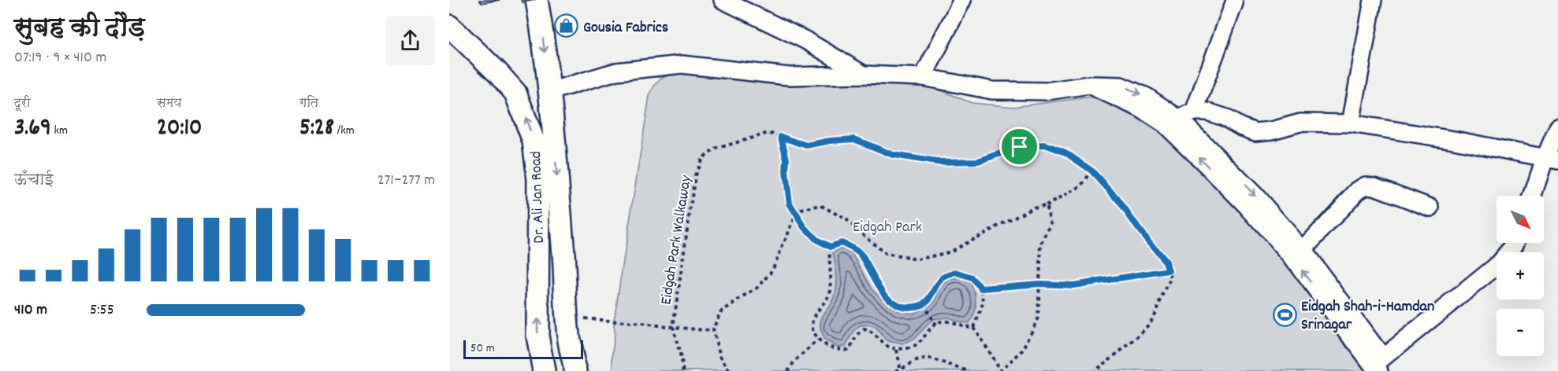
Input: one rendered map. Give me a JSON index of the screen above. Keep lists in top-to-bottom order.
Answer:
{
  "streets": {
    "main road": ["Dr. Ali Jan Road"],
    "path": ["Eidgah Park Walkaway"]
  },
  "parks": ["Eidgah Park"],
  "places": {
    "shop": ["Gousia Fabrics"],
    "sports": ["Eidgah Shah-i-Hamdan Srinagar"]
  },
  "scale_bar": "50 m",
  "north": "bottom right",
  "page": {
    "heading": ["सुबह की दौड़", "07:19 · 9 × 410 m"],
    "stats": [
      ["दूरी", "3.69 km"],
      ["समय", "20:10"],
      ["गति", "5:28 /km"]
    ],
    "chart": ["ऊँचाई", "271–277 m"],
    "map_buttons": ["+", "−"],
    "list": [
      {
        "name": "410 m",
        "note": "5:55"
      }
    ],
    "scale": "50 m"
  }
}
